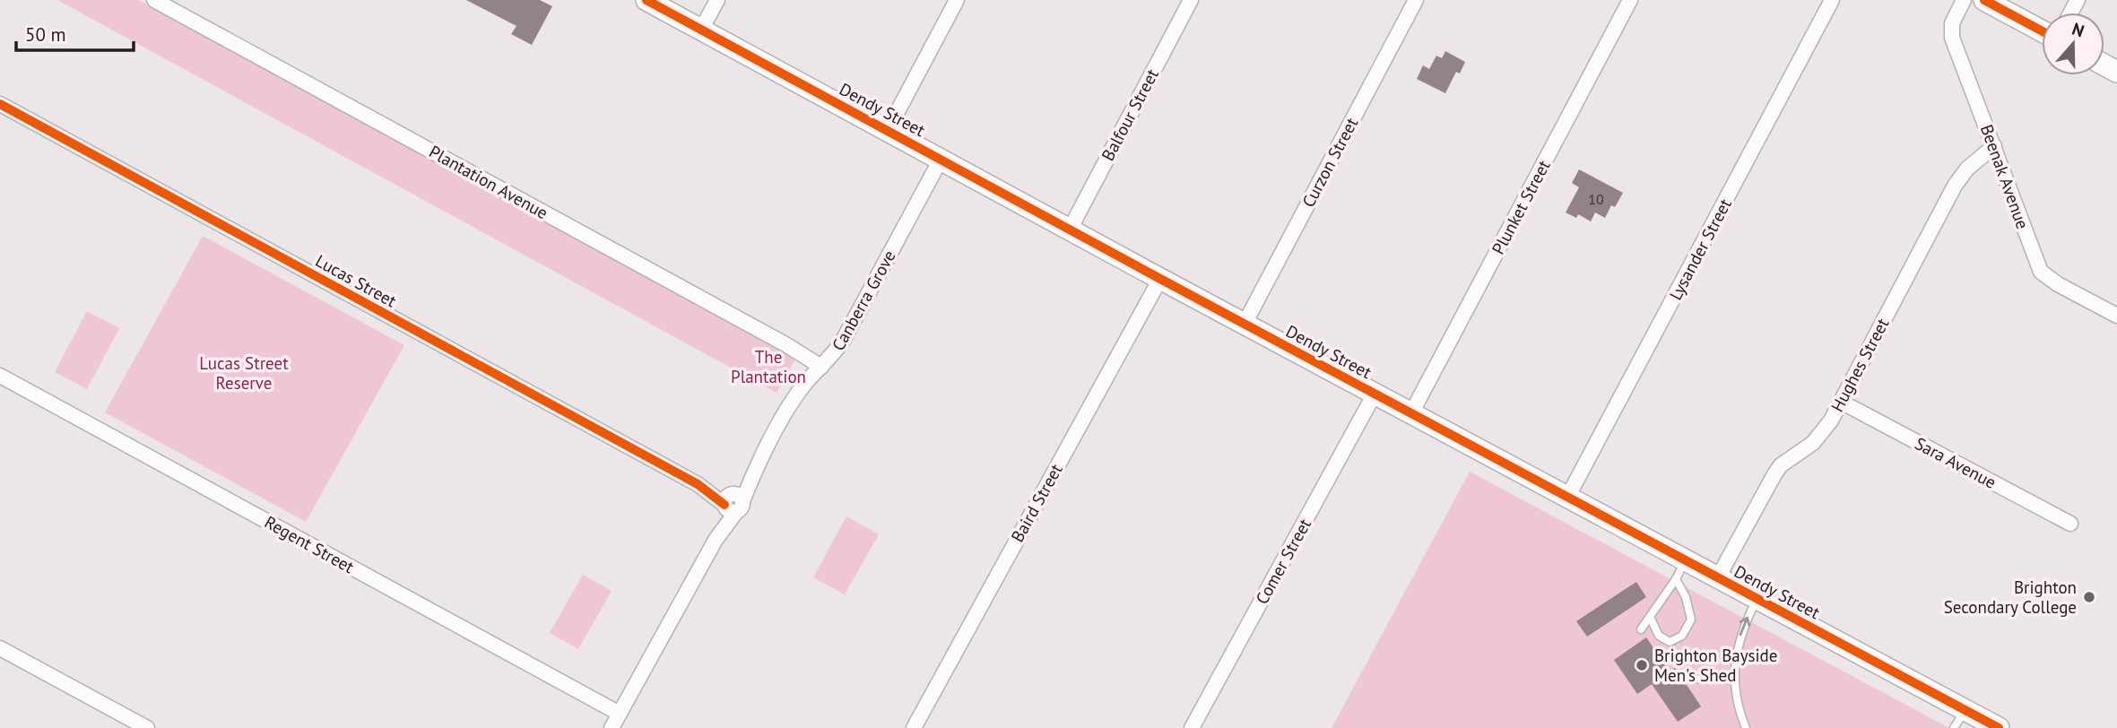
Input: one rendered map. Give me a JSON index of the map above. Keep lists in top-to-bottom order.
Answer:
{
  "streets": {
    "street": [
      "Dendy Street",
      "Balfour Street",
      "Curzon Street",
      "Beenak Avenue",
      "Plantation Avenue",
      "Plunket Street",
      "Lysander Street",
      "Lucas Street",
      "Canberra Grove",
      "Hughes Street",
      "Sara Avenue",
      "Baird Street",
      "Regent Street",
      "Comer Street"
    ]
  },
  "crossings": [
    ["Dendy Street", "Balfour Street"],
    ["Dendy Street", "Curzon Street"],
    ["Dendy Street", "Plunket Street"],
    ["Dendy Street", "Lysander Street"],
    ["Dendy Street", "Canberra Grove"],
    ["Dendy Street", "Hughes Street"],
    ["Dendy Street", "Baird Street"],
    ["Dendy Street", "Comer Street"],
    ["Beenak Avenue", "Hughes Street"],
    ["Plantation Avenue", "Canberra Grove"],
    ["Lucas Street", "Canberra Grove"],
    ["Canberra Grove", "Regent Street"],
    ["Hughes Street", "Sara Avenue"]
  ],
  "parks": ["The Plantation", "Lucas Street Reserve"],
  "places": ["Brighton Secondary College", "Brighton Bayside Men's Shed"],
  "house_numbers": ["10"],
  "scale_bar": "50 m",
  "north": "top"
}
